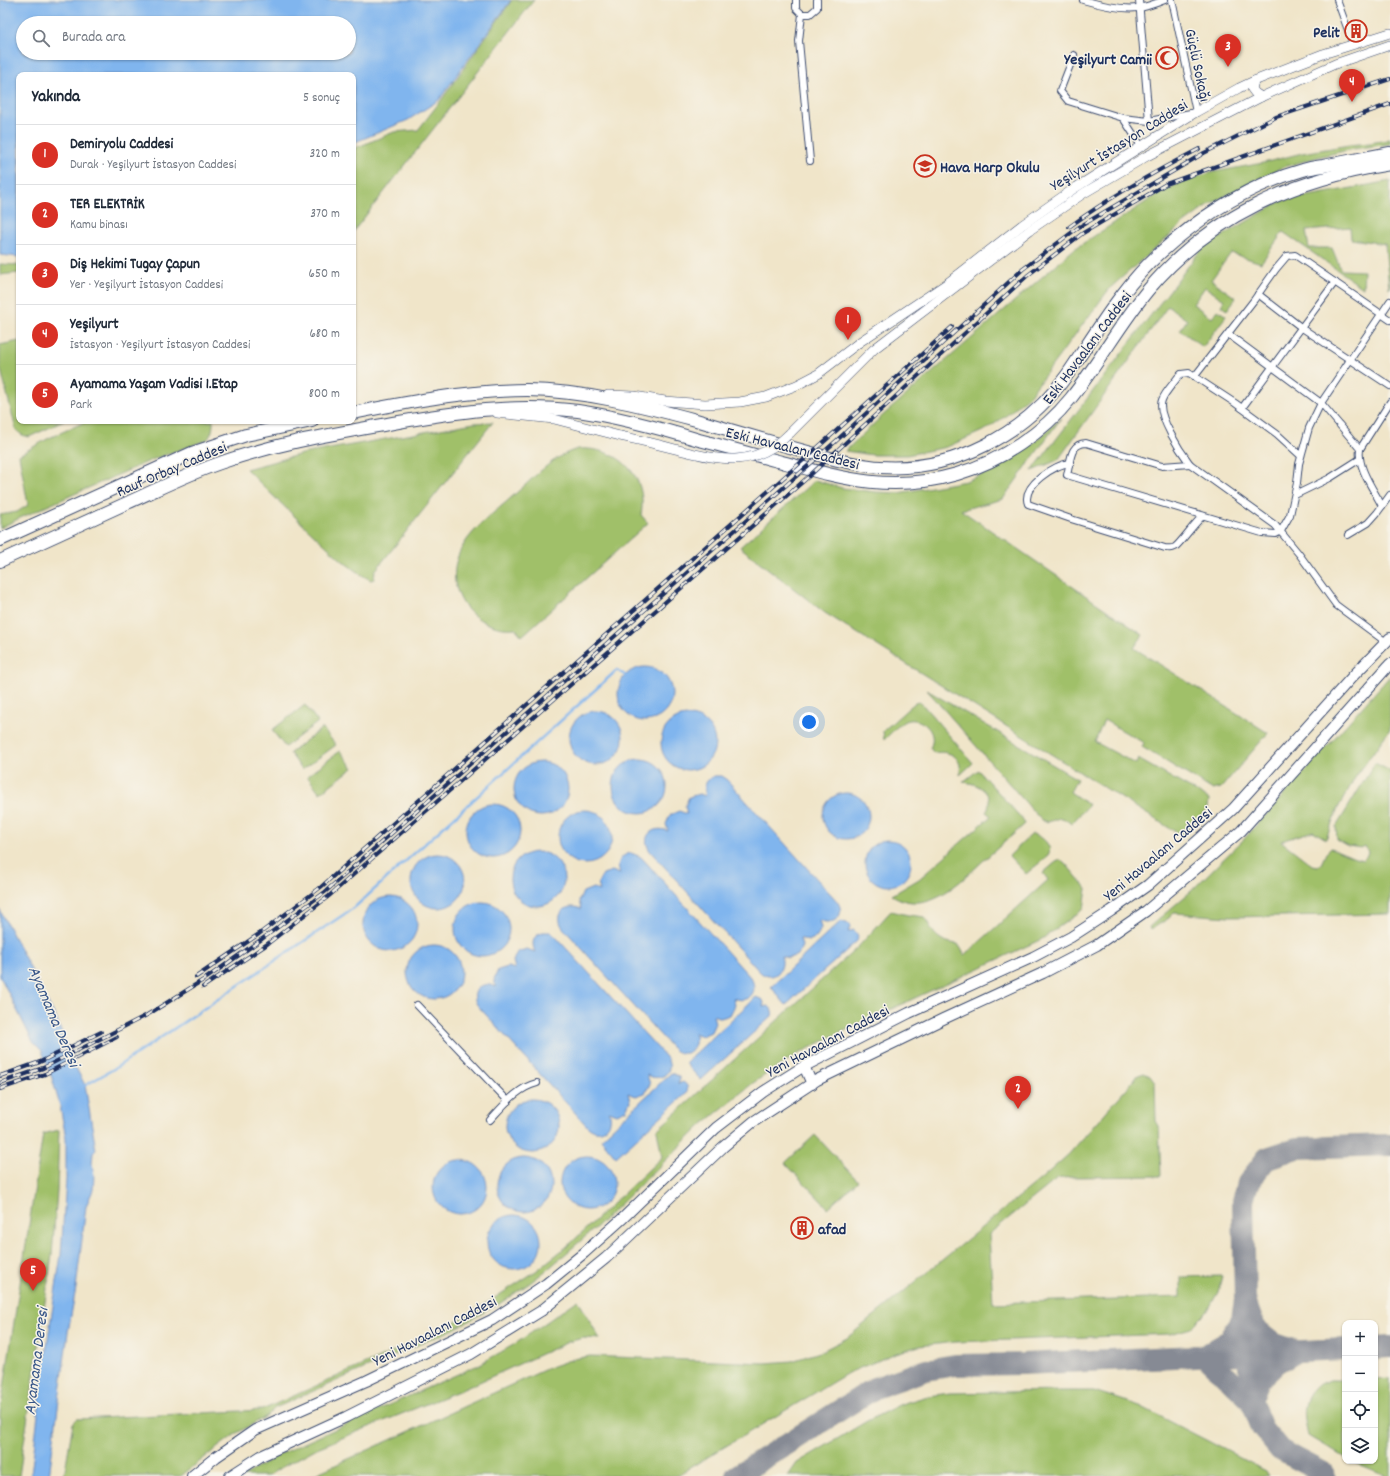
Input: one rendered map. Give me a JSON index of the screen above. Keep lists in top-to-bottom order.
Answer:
{
  "streets": {
    "highway": ["Eski Havaalanı Caddesi", "Rauf Orbay Caddesi"],
    "main road": ["Yeşilyurt İstasyon Caddesi", "Yeni Havaalanı Caddesi"],
    "street": ["Güçlü Sokağı"]
  },
  "crossings": [
    ["Güçlü Sokağı", "Yeşilyurt İstasyon Caddesi"],
    ["Yeşilyurt İstasyon Caddesi", "Eski Havaalanı Caddesi"],
    ["Yeşilyurt İstasyon Caddesi", "Rauf Orbay Caddesi"],
    ["Eski Havaalanı Caddesi", "Rauf Orbay Caddesi"]
  ],
  "water": ["Ayamama Deresi"],
  "places": {
    "building": ["Pelit", "afad"],
    "mosque": ["Yeşilyurt Camii"],
    "school or university": ["Hava Harp Okulu"]
  },
  "page": {
    "search": "Burada ara",
    "pins": [
      "3",
      "4",
      "1",
      "2",
      "5"
    ],
    "heading": ["Yakında", "5 sonuç"],
    "list": [
      {
        "mark": "1",
        "name": "Demiryolu Caddesi",
        "note": "Durak · Yeşilyurt İstasyon Caddesi",
        "value": "320 m"
      },
      {
        "mark": "2",
        "name": "TER ELEKTRİK",
        "note": "Kamu binası",
        "value": "370 m"
      },
      {
        "mark": "3",
        "name": "Diş Hekimi Tugay Çapun",
        "note": "Yer · Yeşilyurt İstasyon Caddesi",
        "value": "650 m"
      },
      {
        "mark": "4",
        "name": "Yeşilyurt",
        "note": "İstasyon · Yeşilyurt İstasyon Caddesi",
        "value": "680 m"
      },
      {
        "mark": "5",
        "name": "Ayamama Yaşam Vadisi 1.Etap",
        "note": "Park",
        "value": "800 m"
      }
    ],
    "map_buttons": ["+", "−"]
  }
}
